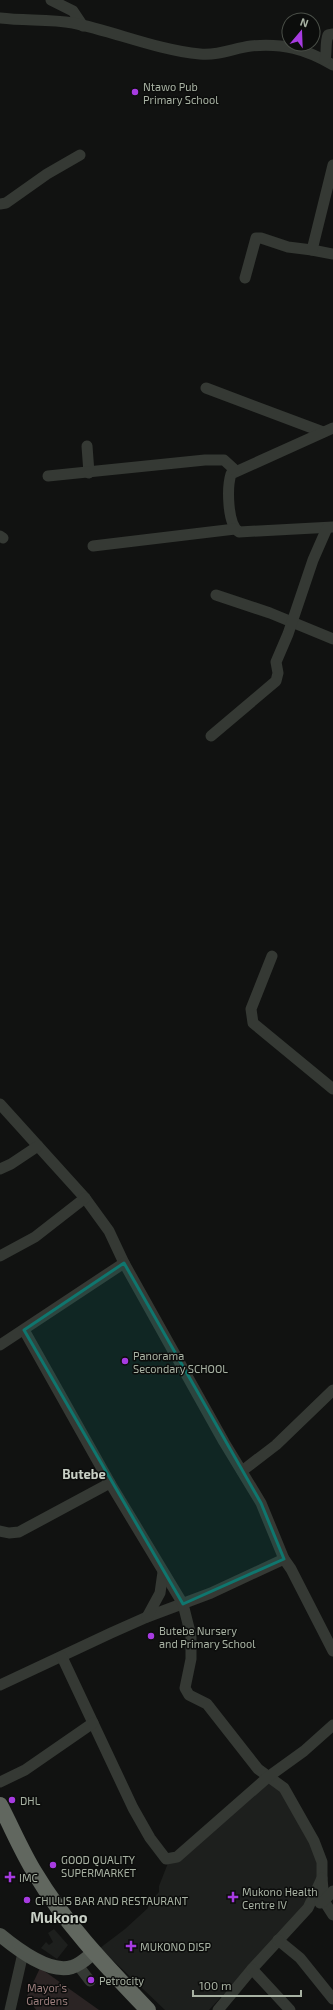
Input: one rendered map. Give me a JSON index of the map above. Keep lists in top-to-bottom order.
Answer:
{
  "districts": ["Butebe", "Mukono"],
  "parks": ["Mayor's Gardens"],
  "places": {
    "other": [
      "Ntawo Pub Primary School",
      "Panorama Secondary SCHOOL",
      "Butebe Nursery and Primary School",
      "DHL",
      "GOOD QUALITY SUPERMARKET",
      "CHILLIS BAR AND RESTAURANT",
      "Petrocity"
    ],
    "health": ["IMC", "Mukono Health Centre IV", "MUKONO DISP"]
  },
  "scale_bar": "100 m",
  "north": "top"
}
